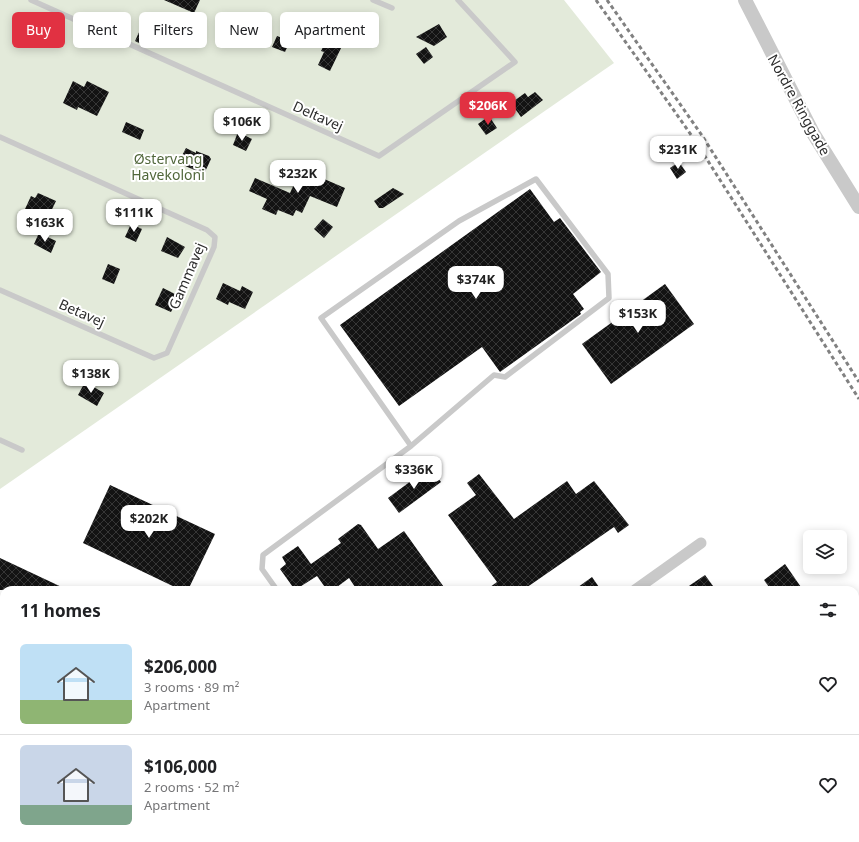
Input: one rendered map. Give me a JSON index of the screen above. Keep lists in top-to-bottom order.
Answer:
{
  "streets": {
    "street": ["Nordre Ringgade"],
    "lane": ["Deltavej", "Gammavej", "Betavej"]
  },
  "crossings": [
    ["Gammavej", "Betavej"]
  ],
  "parks": ["Østervang Havekoloni"],
  "page": {
    "chip": [
      "Buy",
      "Rent",
      "Filters",
      "New",
      "Apartment"
    ],
    "price": [
      "$206K",
      "$106K",
      "$231K",
      "$232K",
      "$111K",
      "$163K",
      "$374K",
      "$153K",
      "$138K",
      "$336K",
      "$202K"
    ],
    "heading": "11 homes",
    "list": [
      {
        "name": "$206,000",
        "note": "3 rooms · 89 m² · Apartment"
      },
      {
        "name": "$106,000",
        "note": "2 rooms · 52 m² · Apartment"
      }
    ]
  }
}
